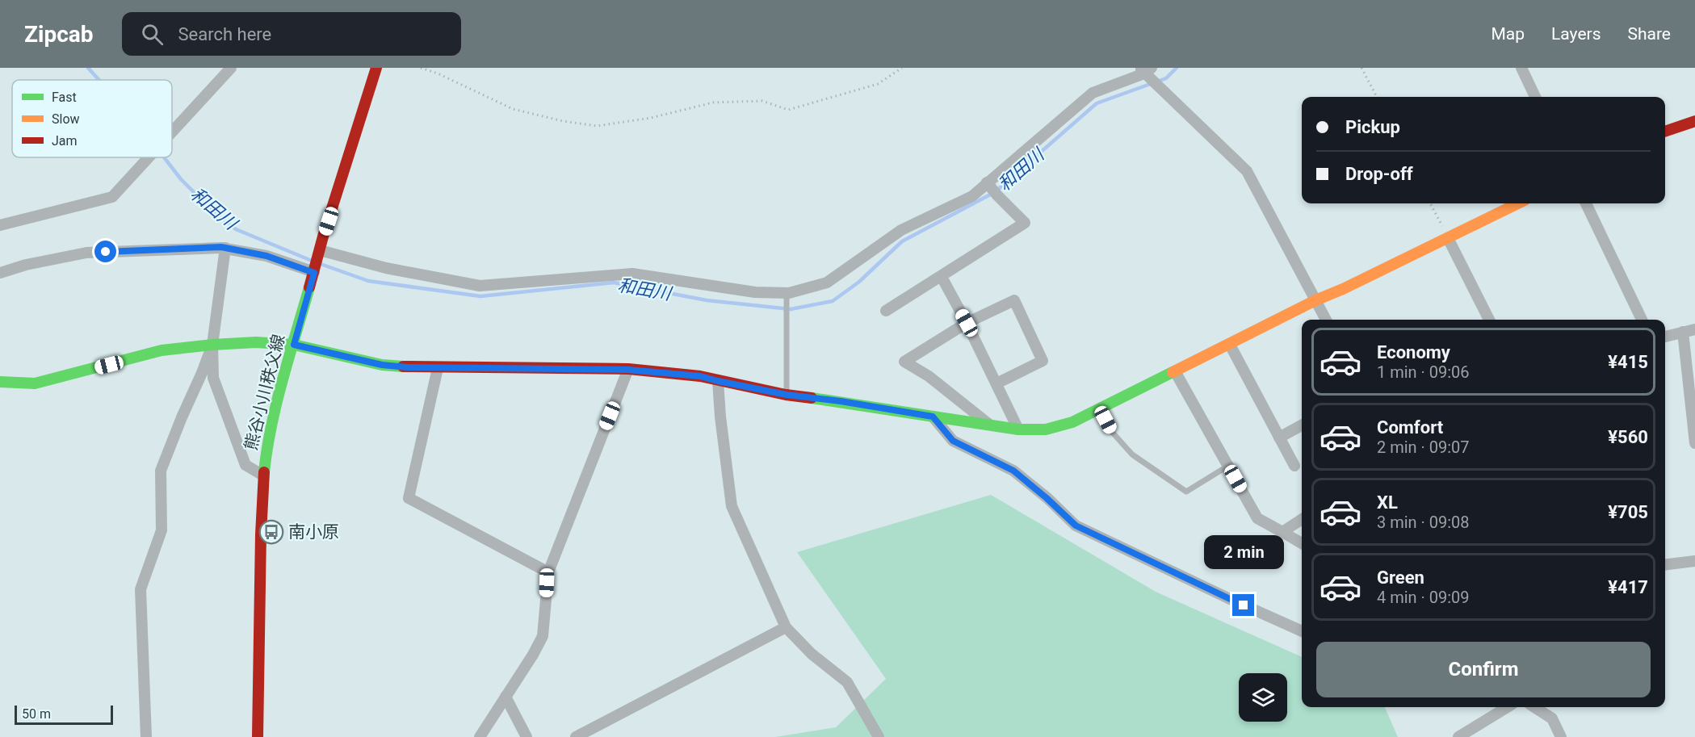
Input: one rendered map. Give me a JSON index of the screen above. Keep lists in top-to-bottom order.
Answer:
{
  "streets": {
    "street": ["熊谷小川秩父線"]
  },
  "water": ["和田川"],
  "places": {
    "bus stop": ["南小原"]
  },
  "legend": ["Fast", "Slow", "Jam"],
  "scale_bar": "50 m",
  "page": {
    "header": "Zipcab",
    "search": "Search here",
    "nav": ["Map", "Layers", "Share"],
    "banner": ["Pickup", "Drop-off"],
    "list": [
      {
        "name": "Economy",
        "note": "1 min · 09:06",
        "value": "¥415"
      },
      {
        "name": "Comfort",
        "note": "2 min · 09:07",
        "value": "¥560"
      },
      {
        "name": "XL",
        "note": "3 min · 09:08",
        "value": "¥705"
      },
      {
        "name": "Green",
        "note": "4 min · 09:09",
        "value": "¥417"
      }
    ],
    "bubble": "2 min",
    "buttons": "Confirm",
    "scale": "50 m"
  }
}
